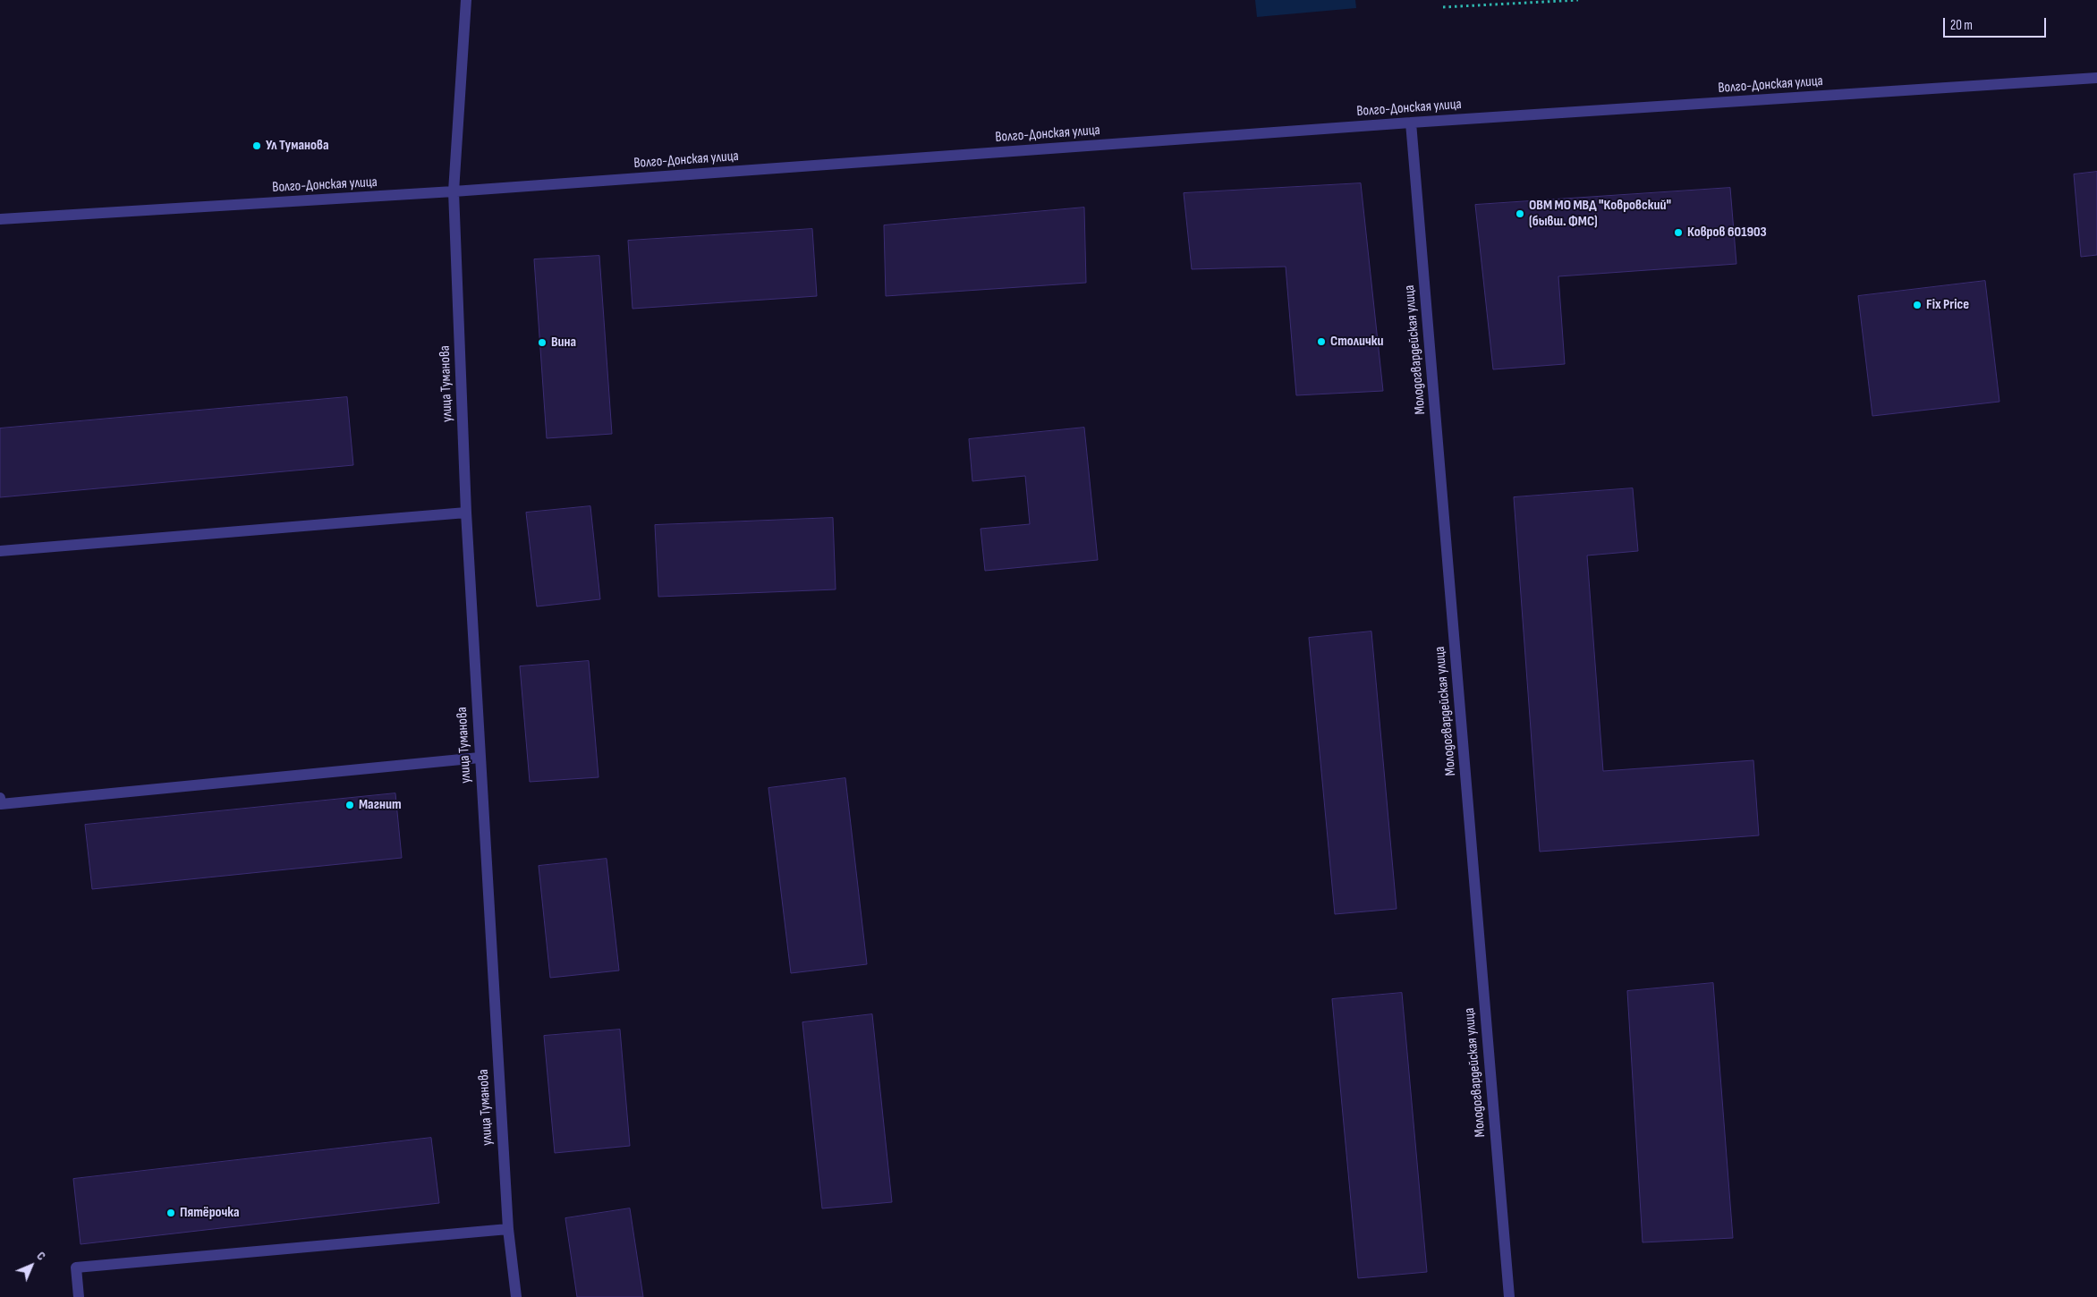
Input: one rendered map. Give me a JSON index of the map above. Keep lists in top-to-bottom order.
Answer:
{
  "streets": {
    "street": ["Волго-Донская улица", "Молодогвардейская улица", "улица Туманова"]
  },
  "crossings": [
    ["Волго-Донская улица", "Молодогвардейская улица"],
    ["Волго-Донская улица", "улица Туманова"]
  ],
  "places": [
    "Ул Туманова",
    "ОВМ МО МВД \"Ковровский\" (бывш. ФМС)",
    "Ковров 601903",
    "Fix Price",
    "Столички",
    "Вина",
    "Магнит",
    "Пятёрочка"
  ],
  "scale_bar": "20 m",
  "north": "top right"
}
